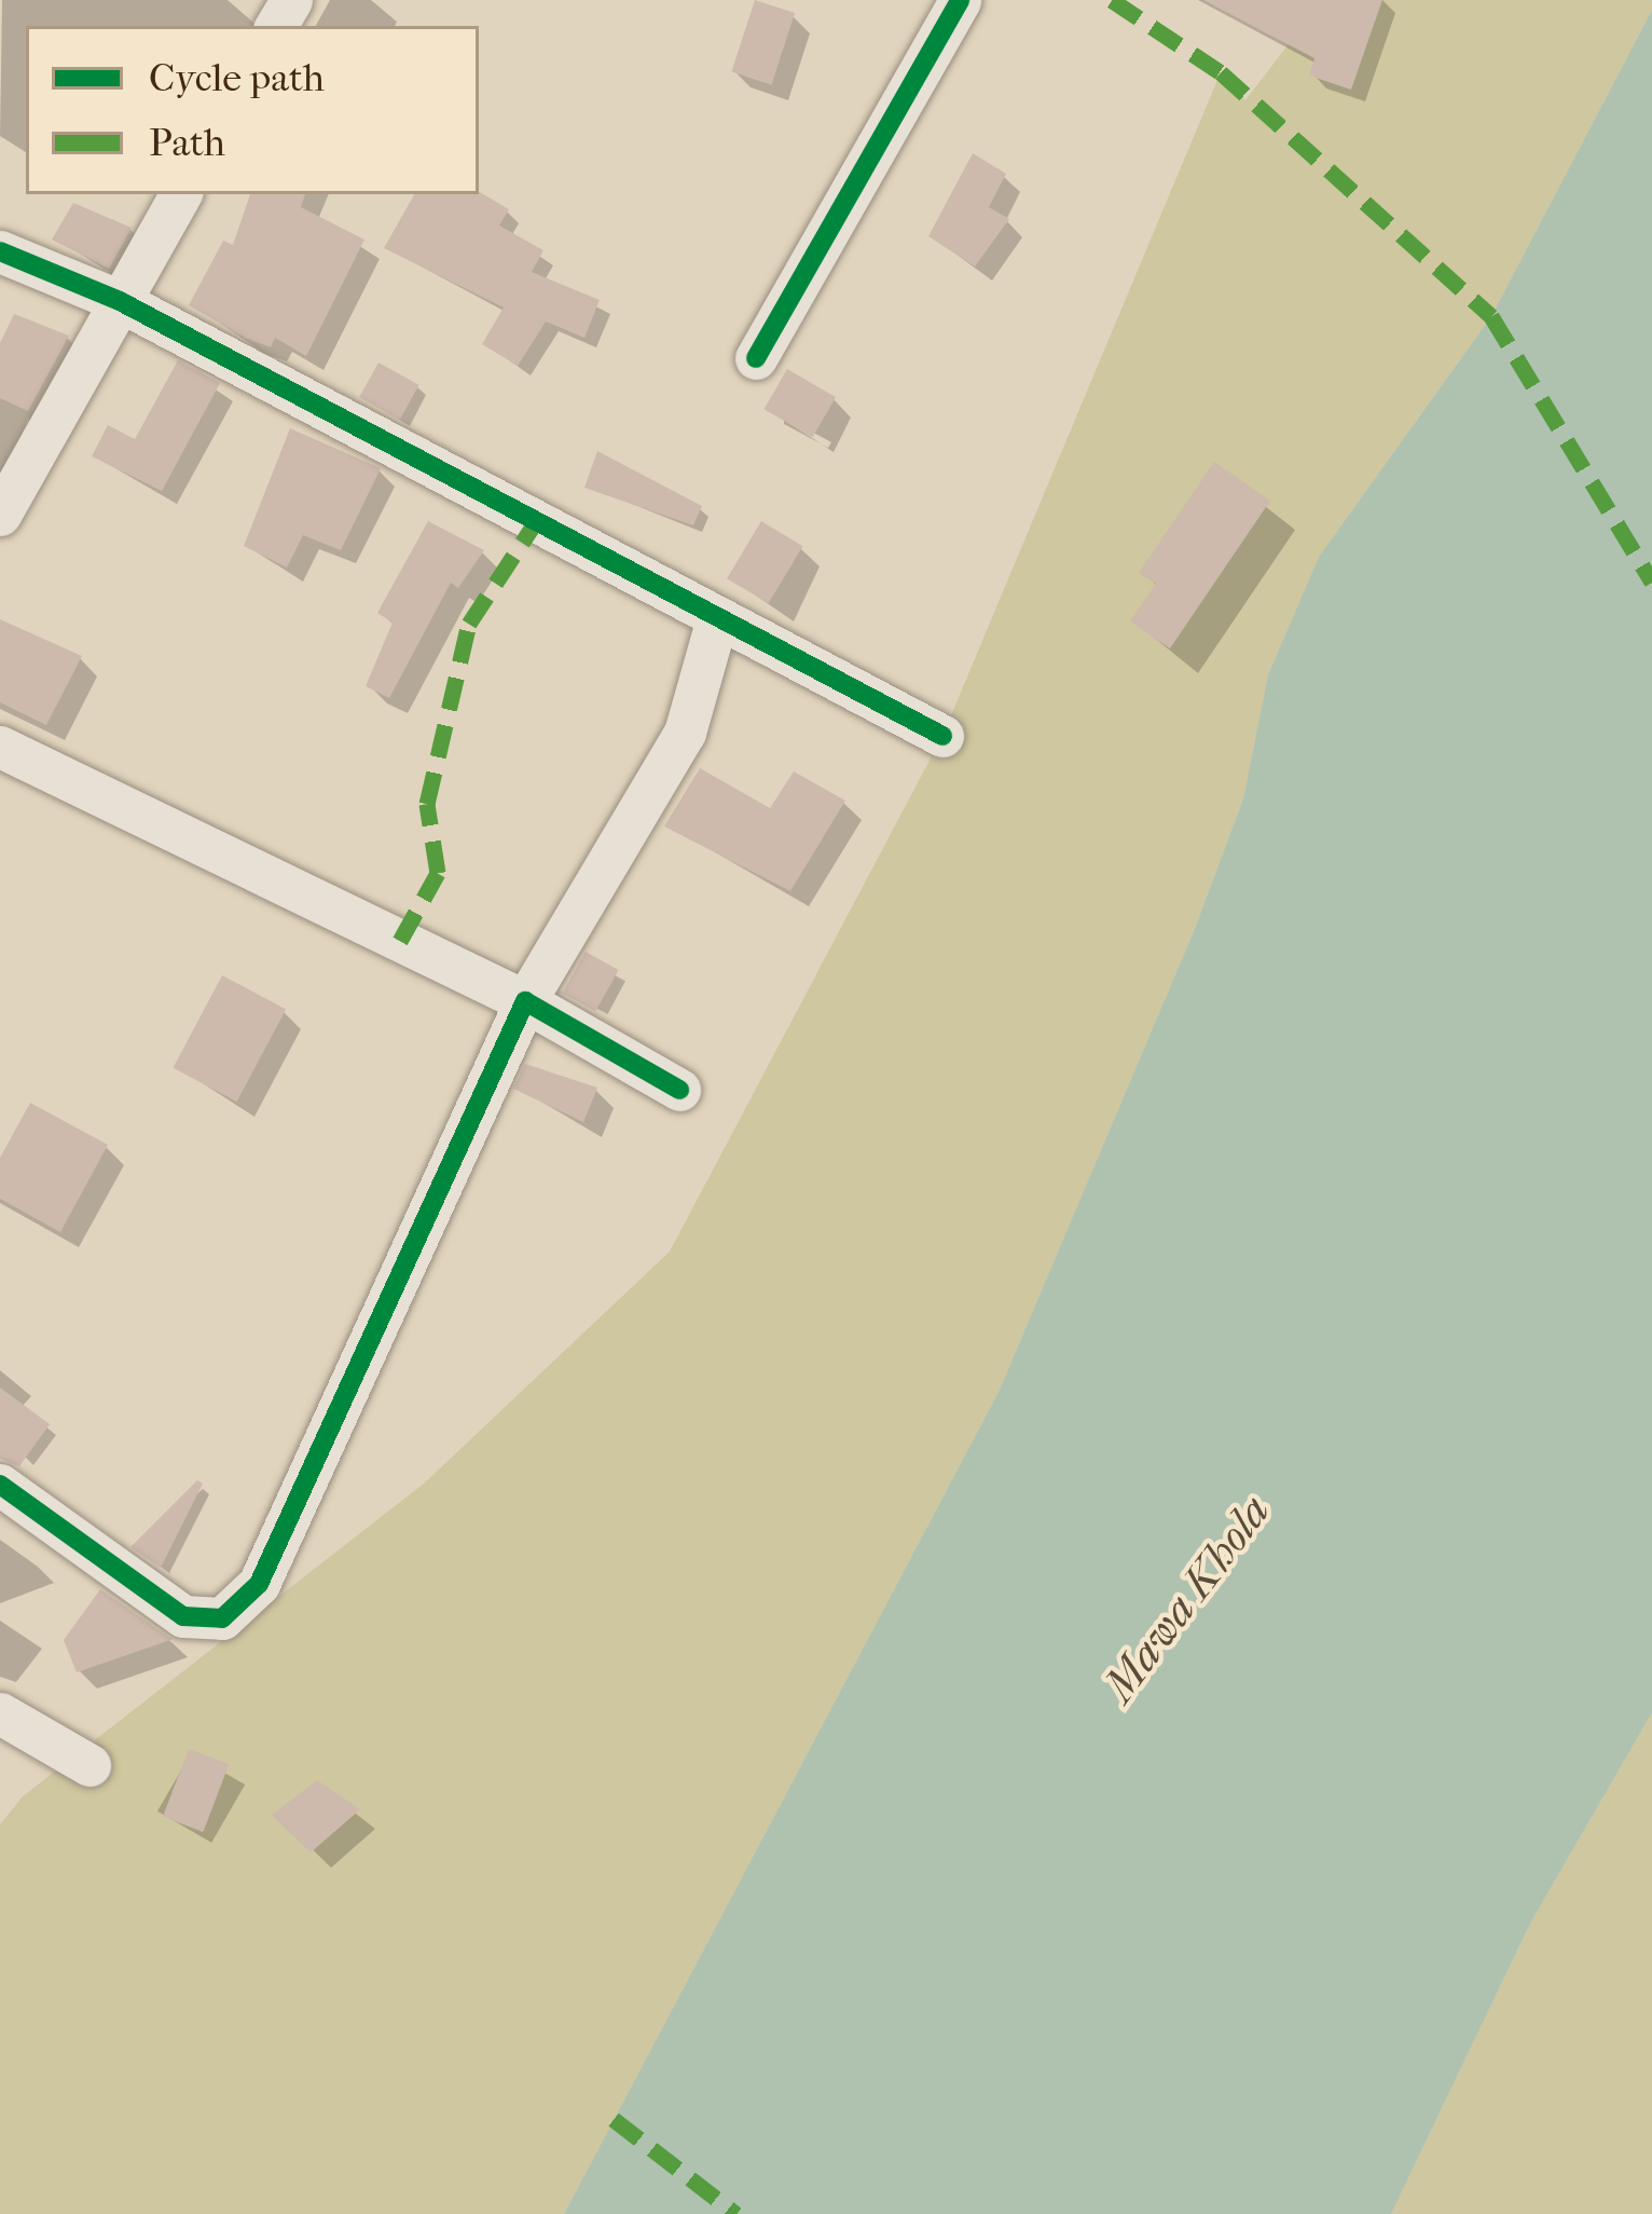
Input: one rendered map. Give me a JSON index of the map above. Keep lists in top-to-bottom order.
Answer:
{
  "water": ["Mawa Khola"],
  "legend": ["Cycle path", "Path"]
}
